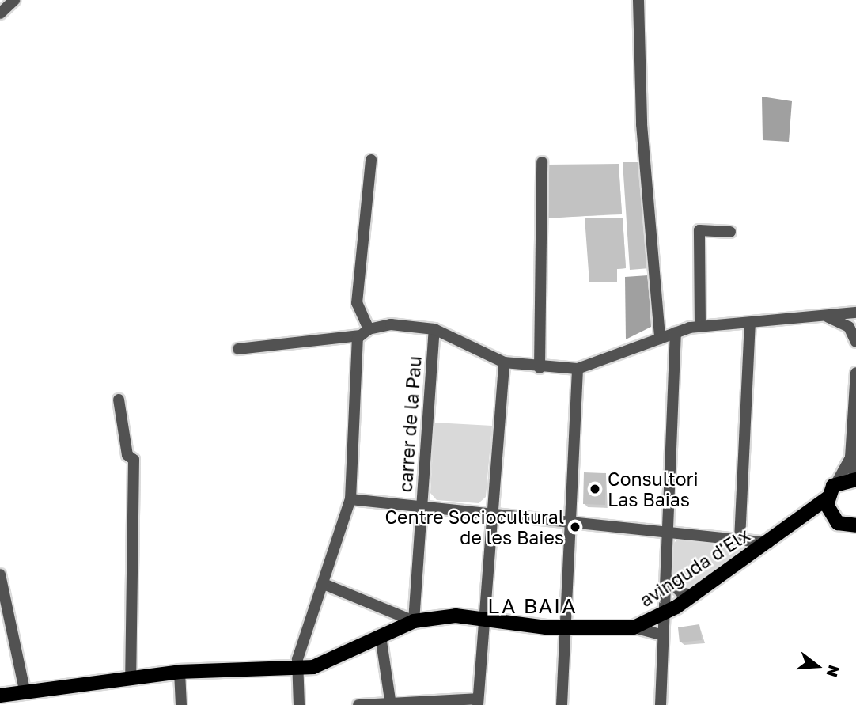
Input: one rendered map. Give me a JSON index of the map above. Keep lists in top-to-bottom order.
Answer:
{
  "streets": {
    "main road": ["avinguda d'Elx"],
    "street": ["carrer de la Pau"]
  },
  "crossings": [
    ["carrer de la Pau", "avinguda d'Elx"]
  ],
  "districts": ["LA BAIA"],
  "places": ["Consultori Las Baias", "Centre Sociocultural de les Baies"],
  "north": "right"
}
